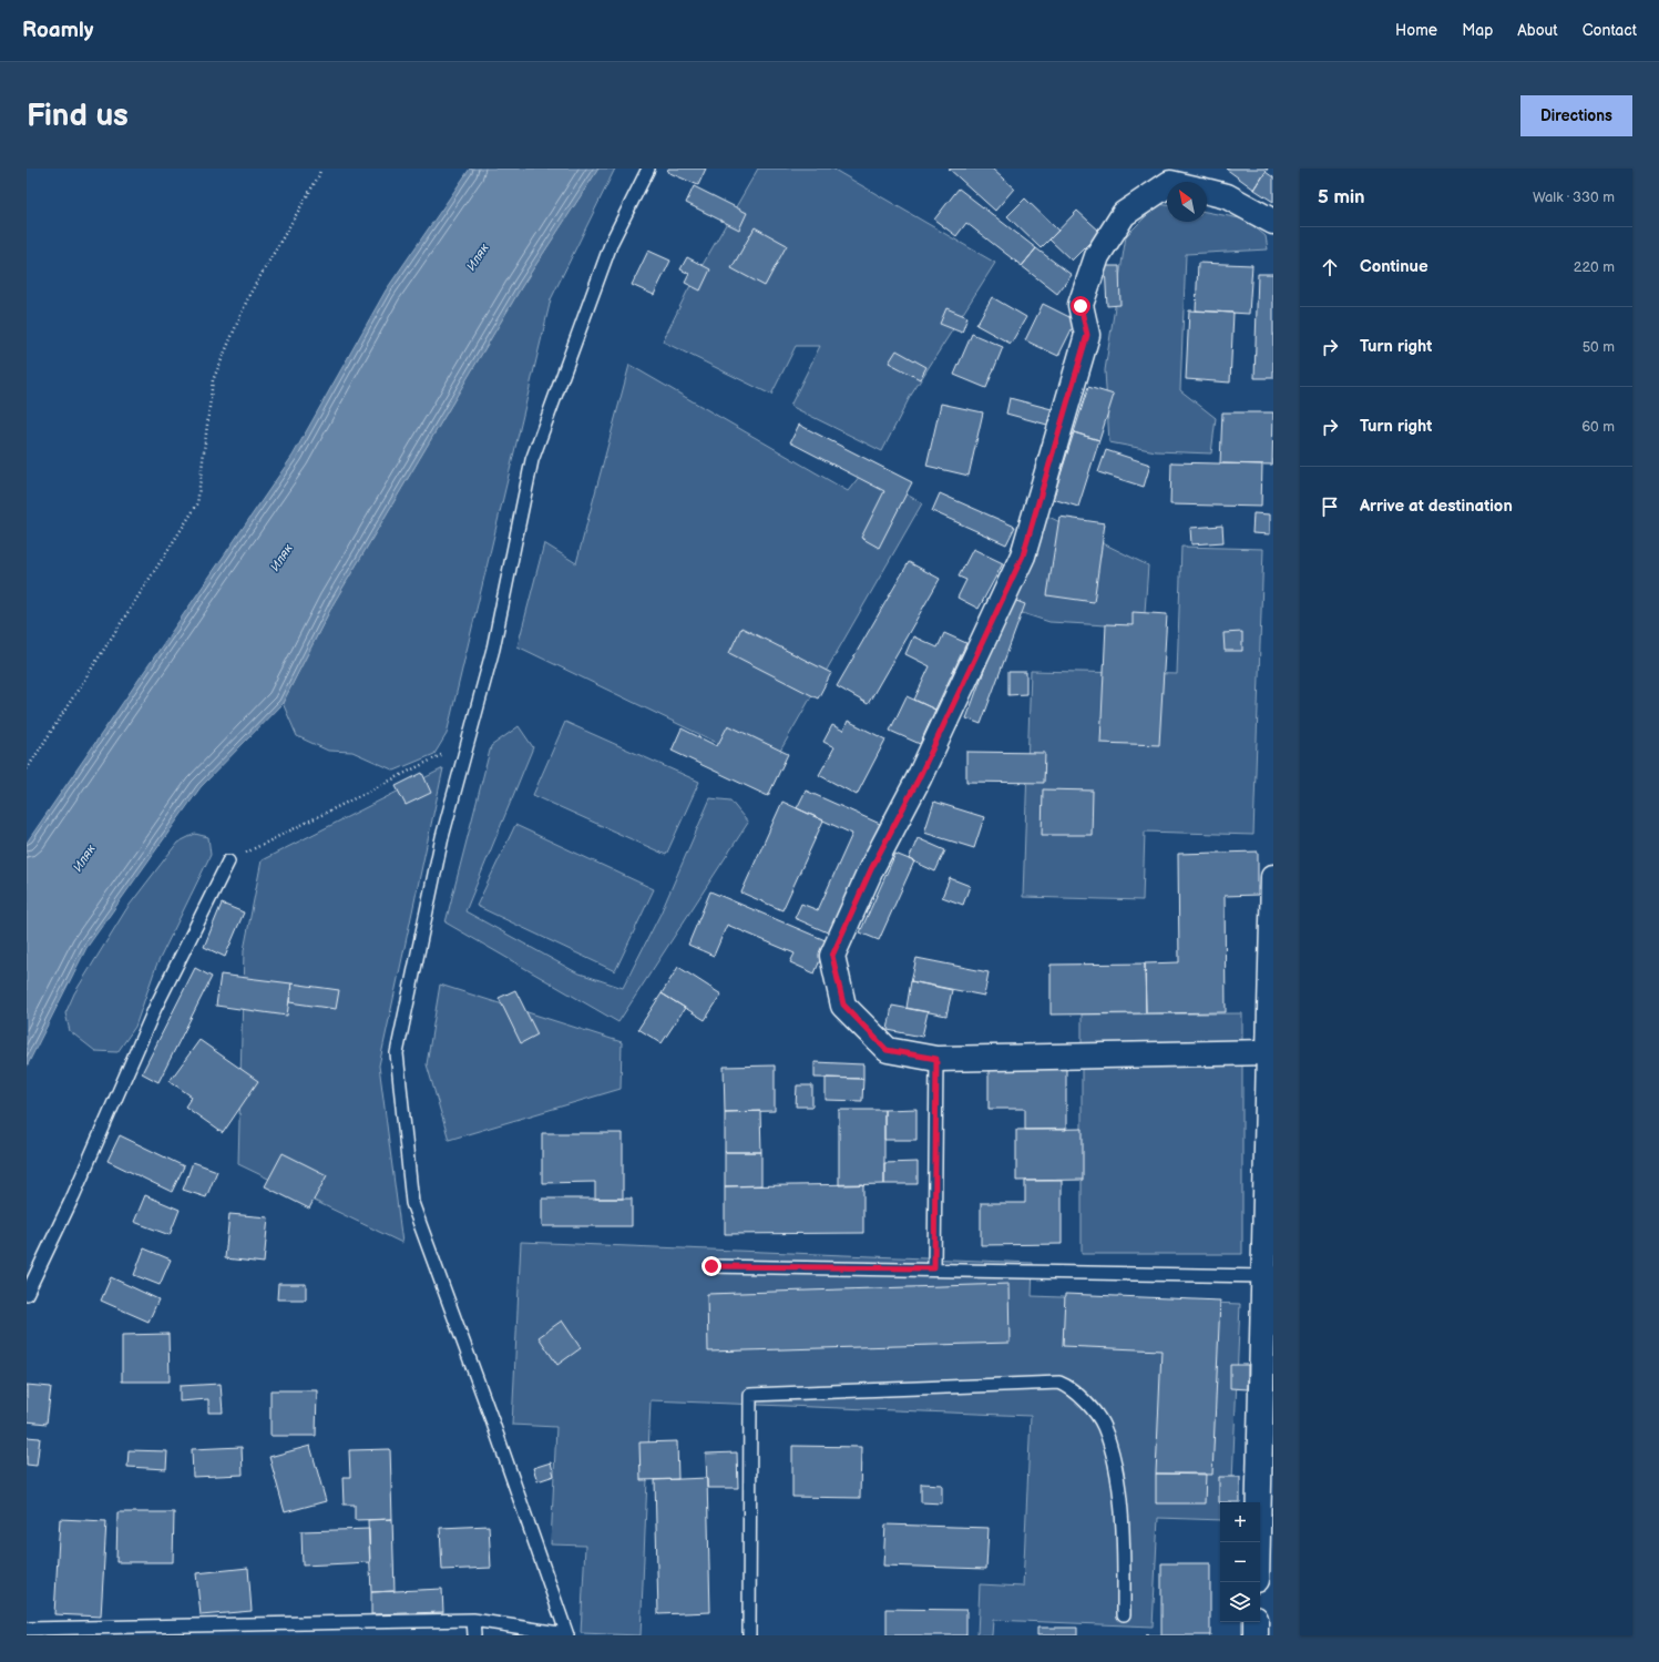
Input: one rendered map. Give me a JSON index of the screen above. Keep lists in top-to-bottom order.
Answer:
{
  "water": ["Иляк"],
  "north": "top left",
  "page": {
    "header": "Roamly",
    "nav": [
      "Home",
      "Map",
      "About",
      "Contact"
    ],
    "buttons": "Directions",
    "title": "Find us",
    "heading": ["5 min", "Walk · 330 m"],
    "list": [
      ["Continue", "220 m"],
      ["Turn right", "50 m"],
      ["Turn right", "60 m"],
      "Arrive at destination"
    ],
    "map_buttons": ["+", "−"]
  }
}
